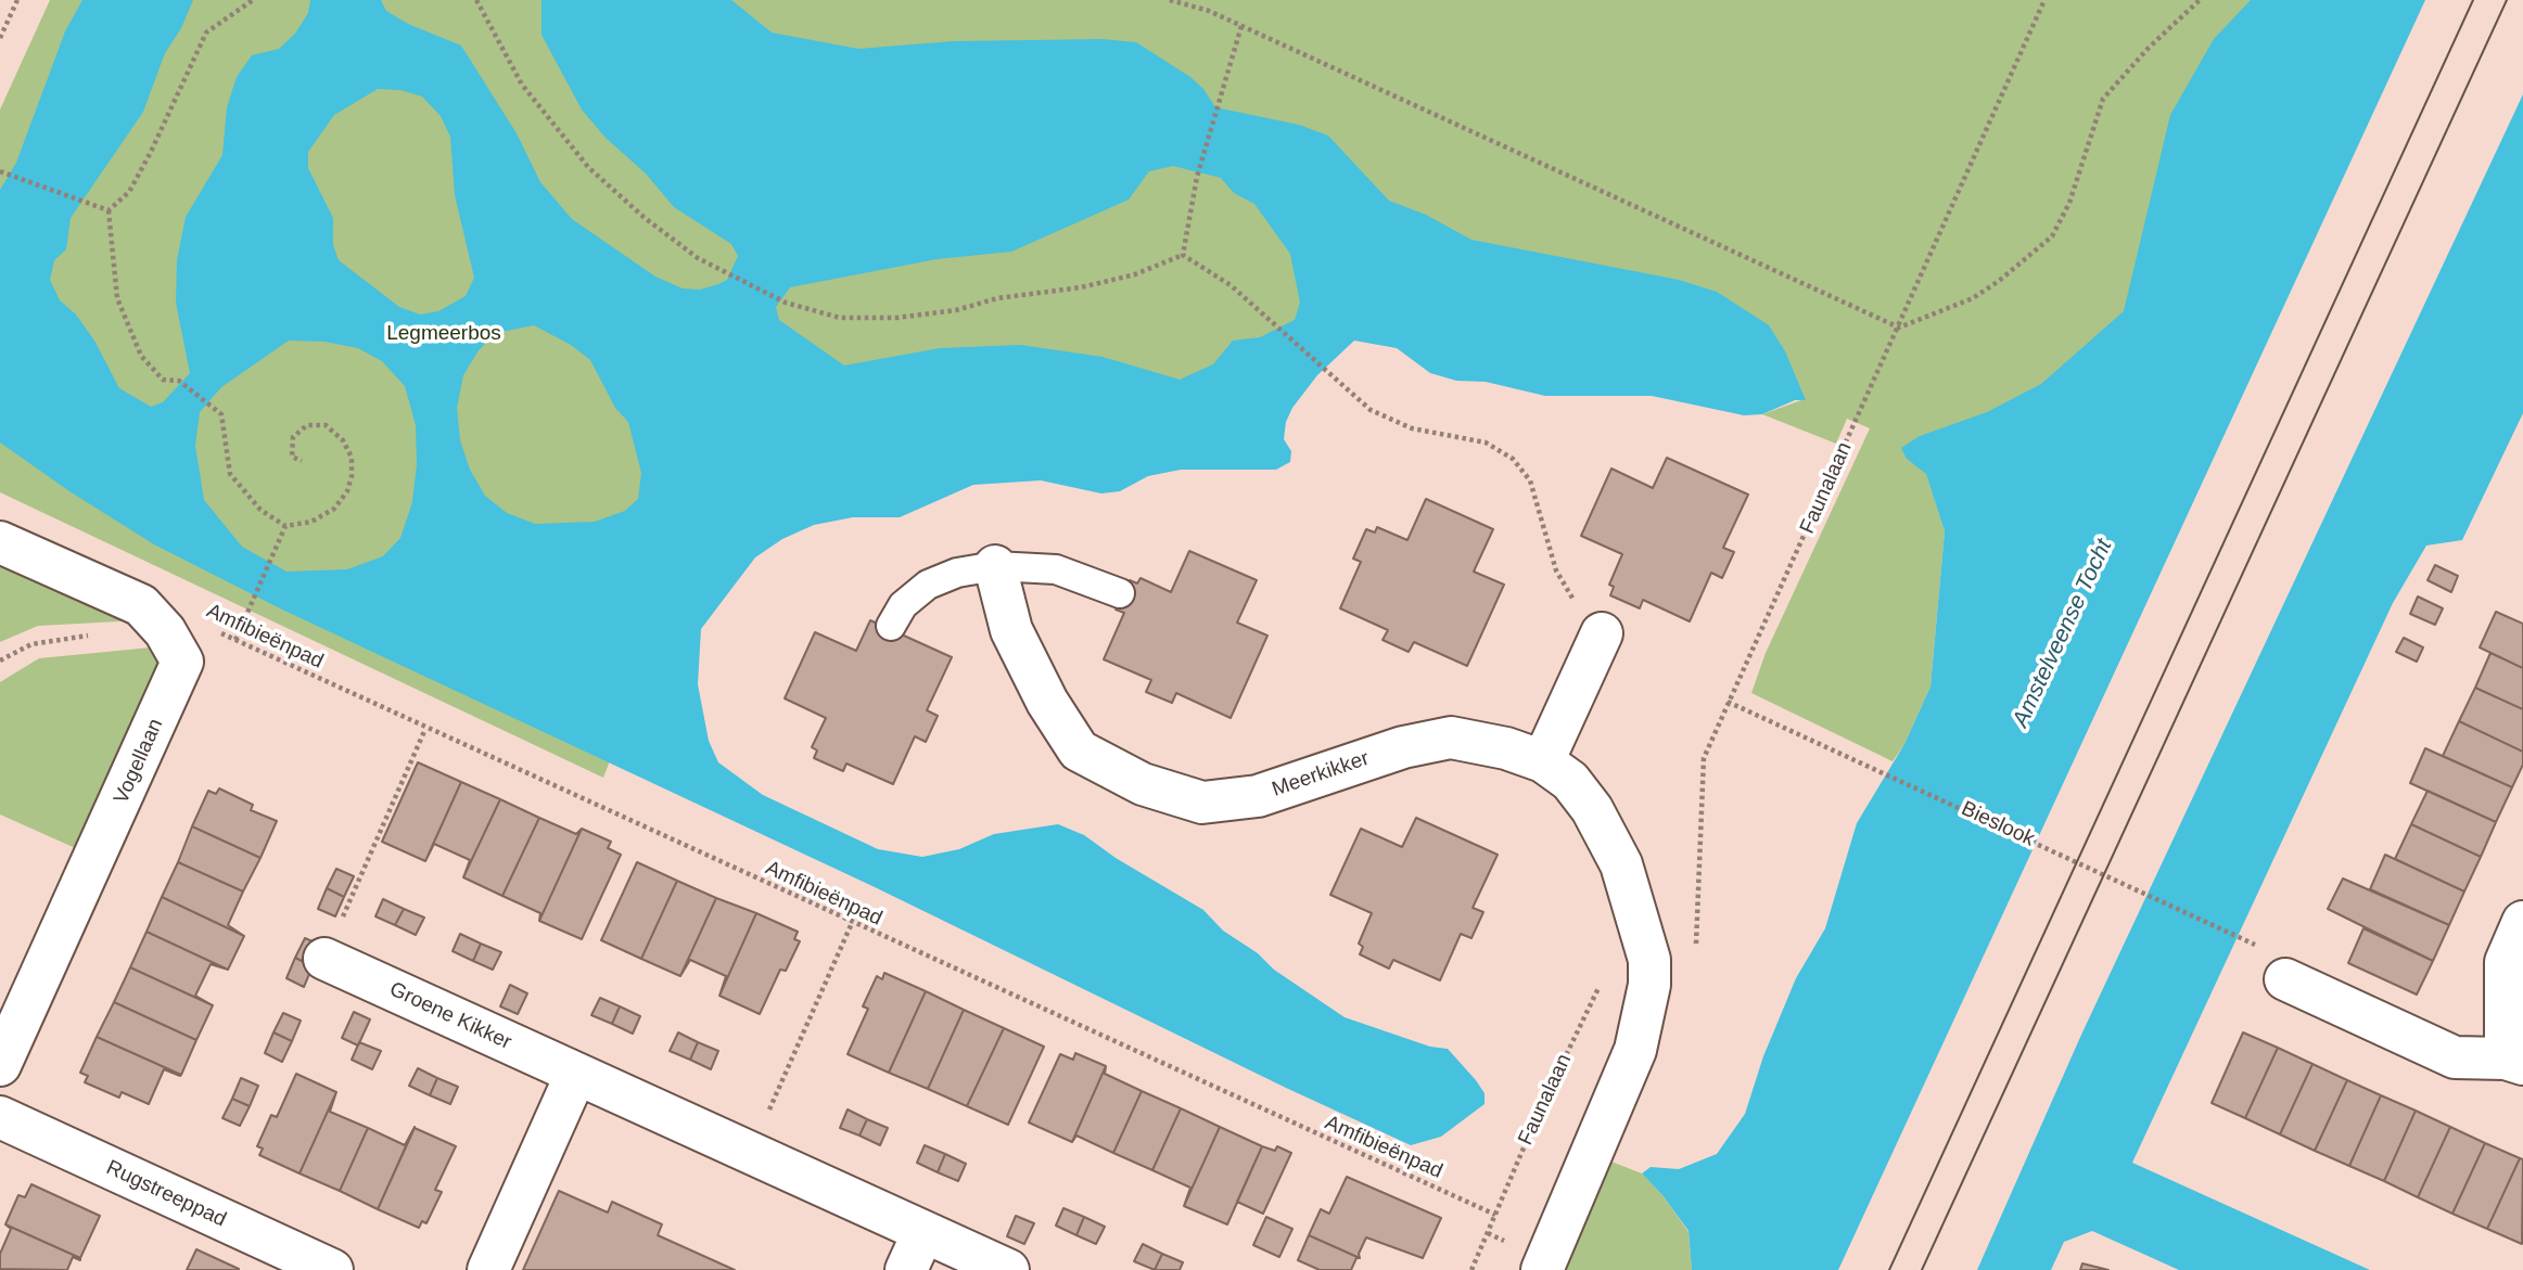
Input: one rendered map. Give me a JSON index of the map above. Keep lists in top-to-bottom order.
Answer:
{
  "streets": {
    "street": [
      "Vogellaan",
      "Meerkikker",
      "Groene Kikker",
      "Rugstreeppad"
    ],
    "path": ["Faunalaan", "Amfibieënpad", "Bieslook"]
  },
  "crossings": [
    ["Faunalaan", "Amfibieënpad"],
    ["Faunalaan", "Meerkikker"],
    ["Faunalaan", "Bieslook"]
  ],
  "water": ["Amstelveense Tocht"],
  "parks": ["Legmeerbos"]
}
